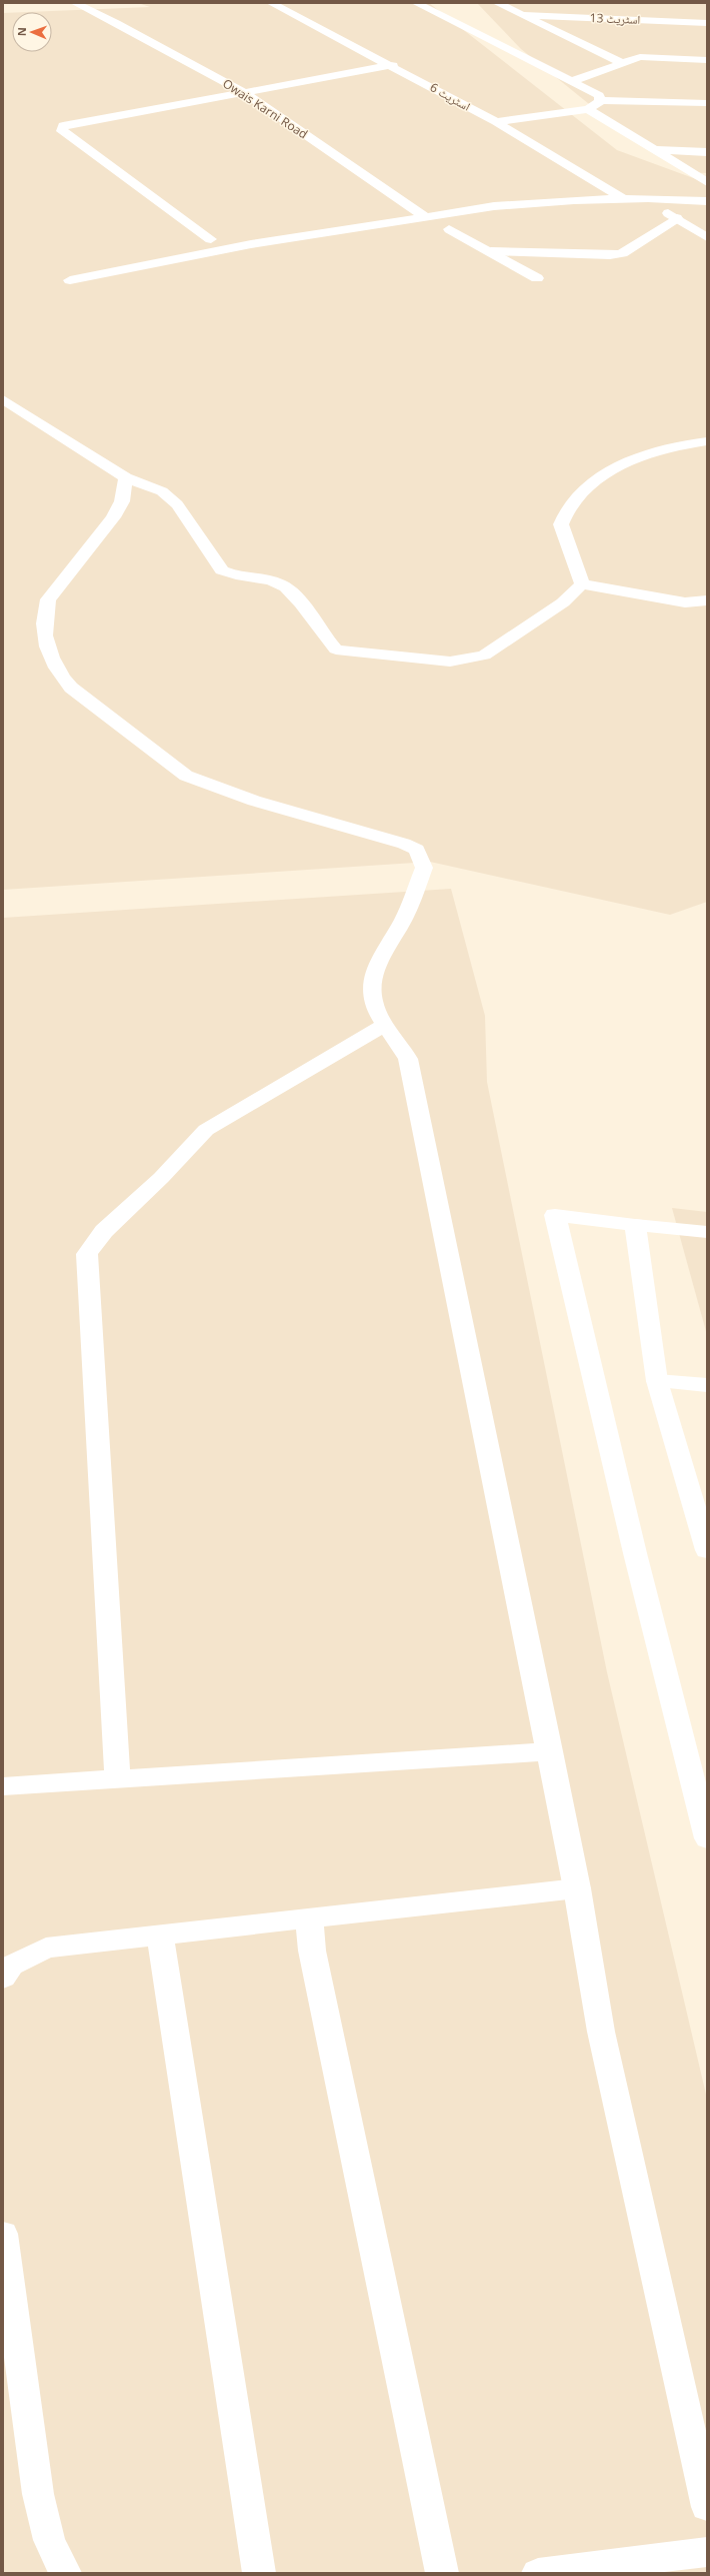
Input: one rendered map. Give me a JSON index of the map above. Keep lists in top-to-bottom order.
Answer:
{
  "streets": {
    "street": ["اسٹریٹ 13", "اسٹریٹ 6", "Owais Karni Road"]
  },
  "north": "left"
}
